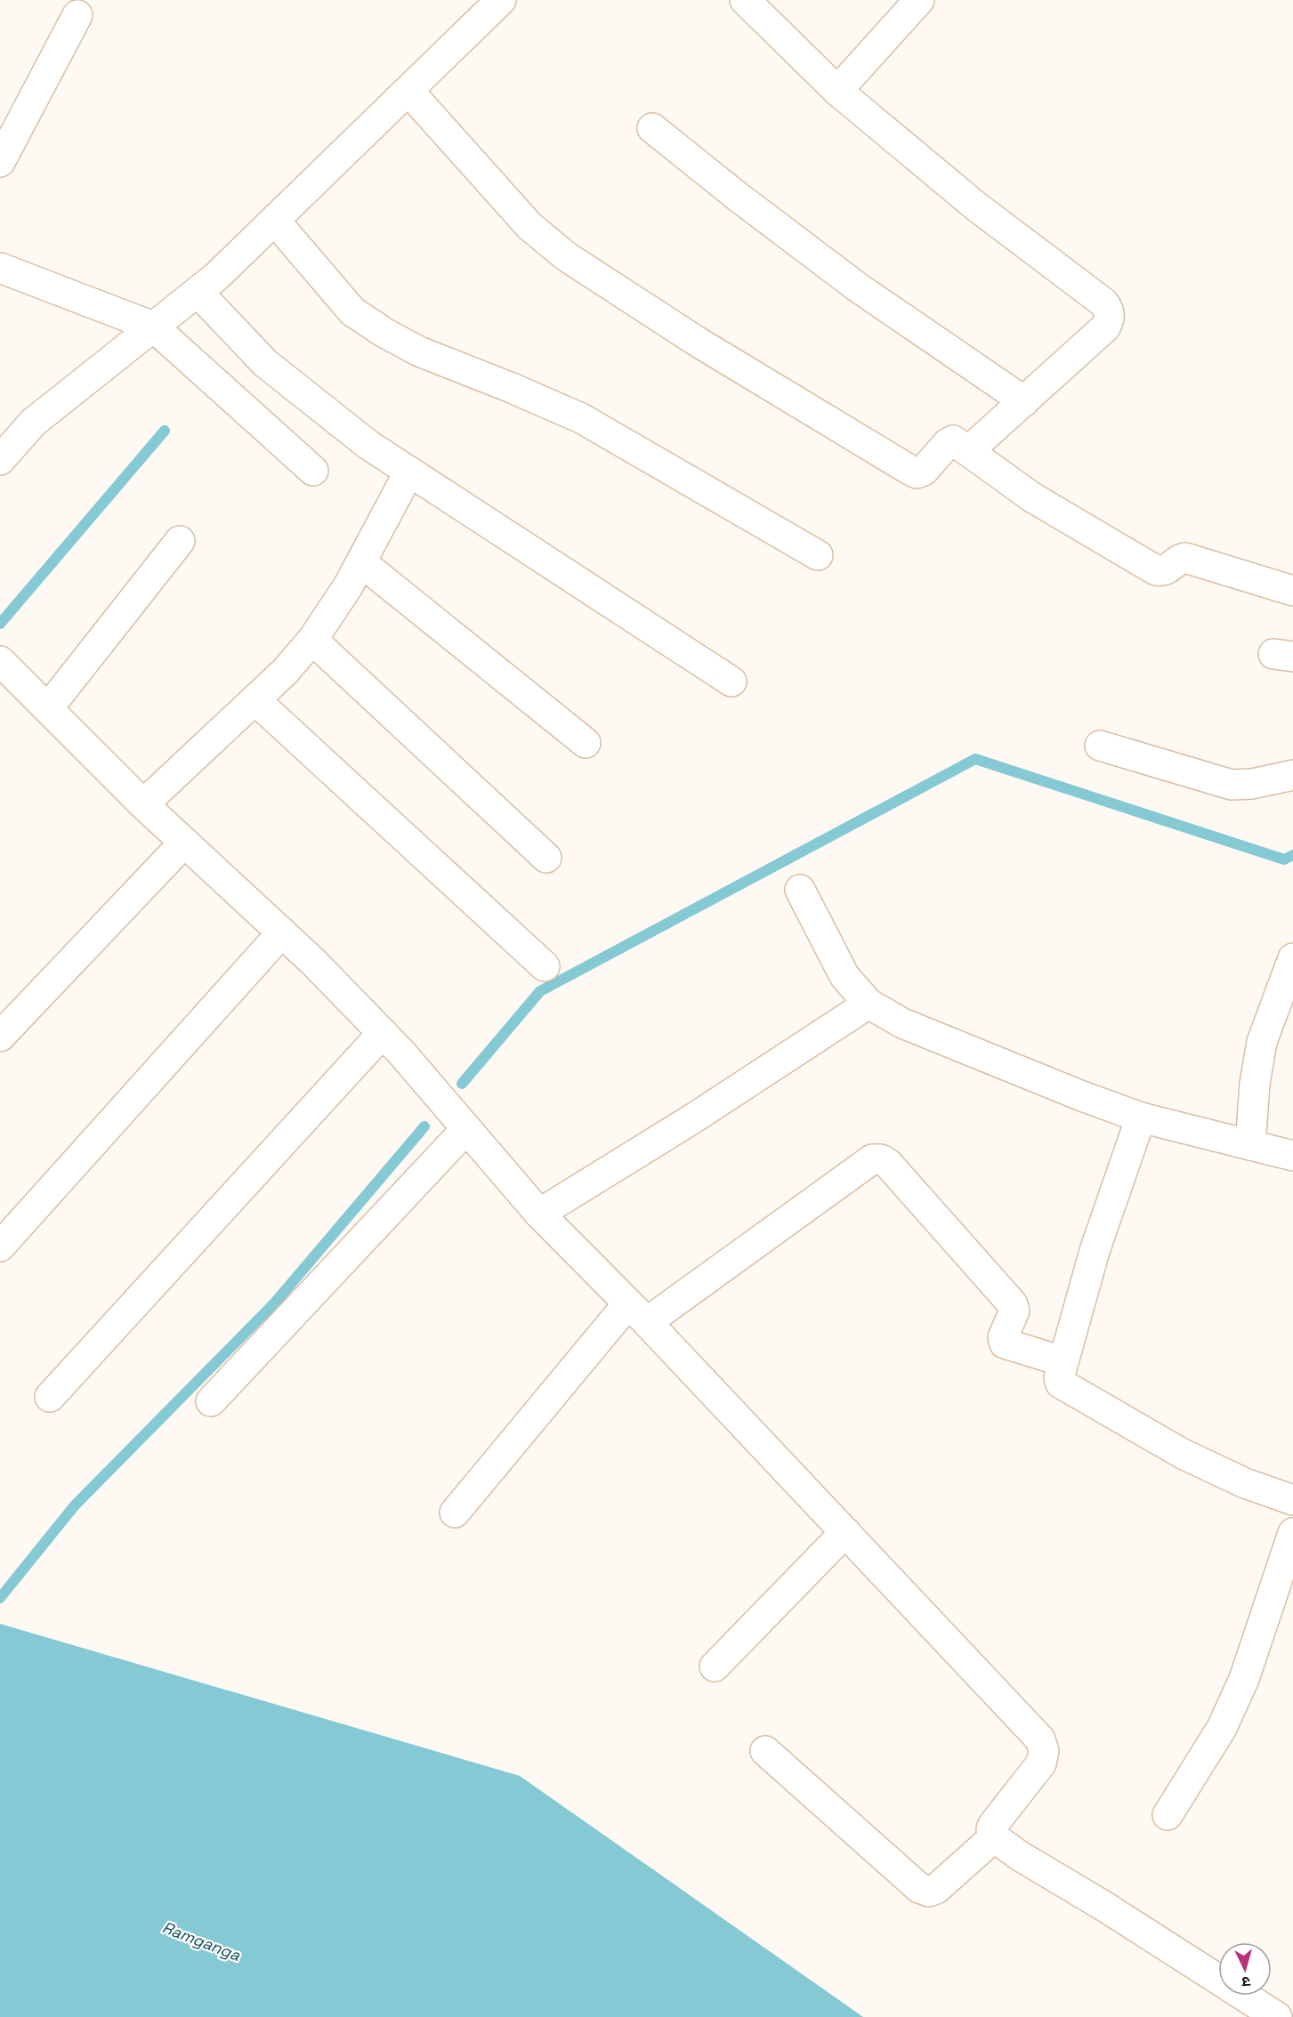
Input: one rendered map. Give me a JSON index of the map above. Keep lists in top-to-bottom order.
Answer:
{
  "water": ["Ramganga"],
  "north": "bottom"
}
